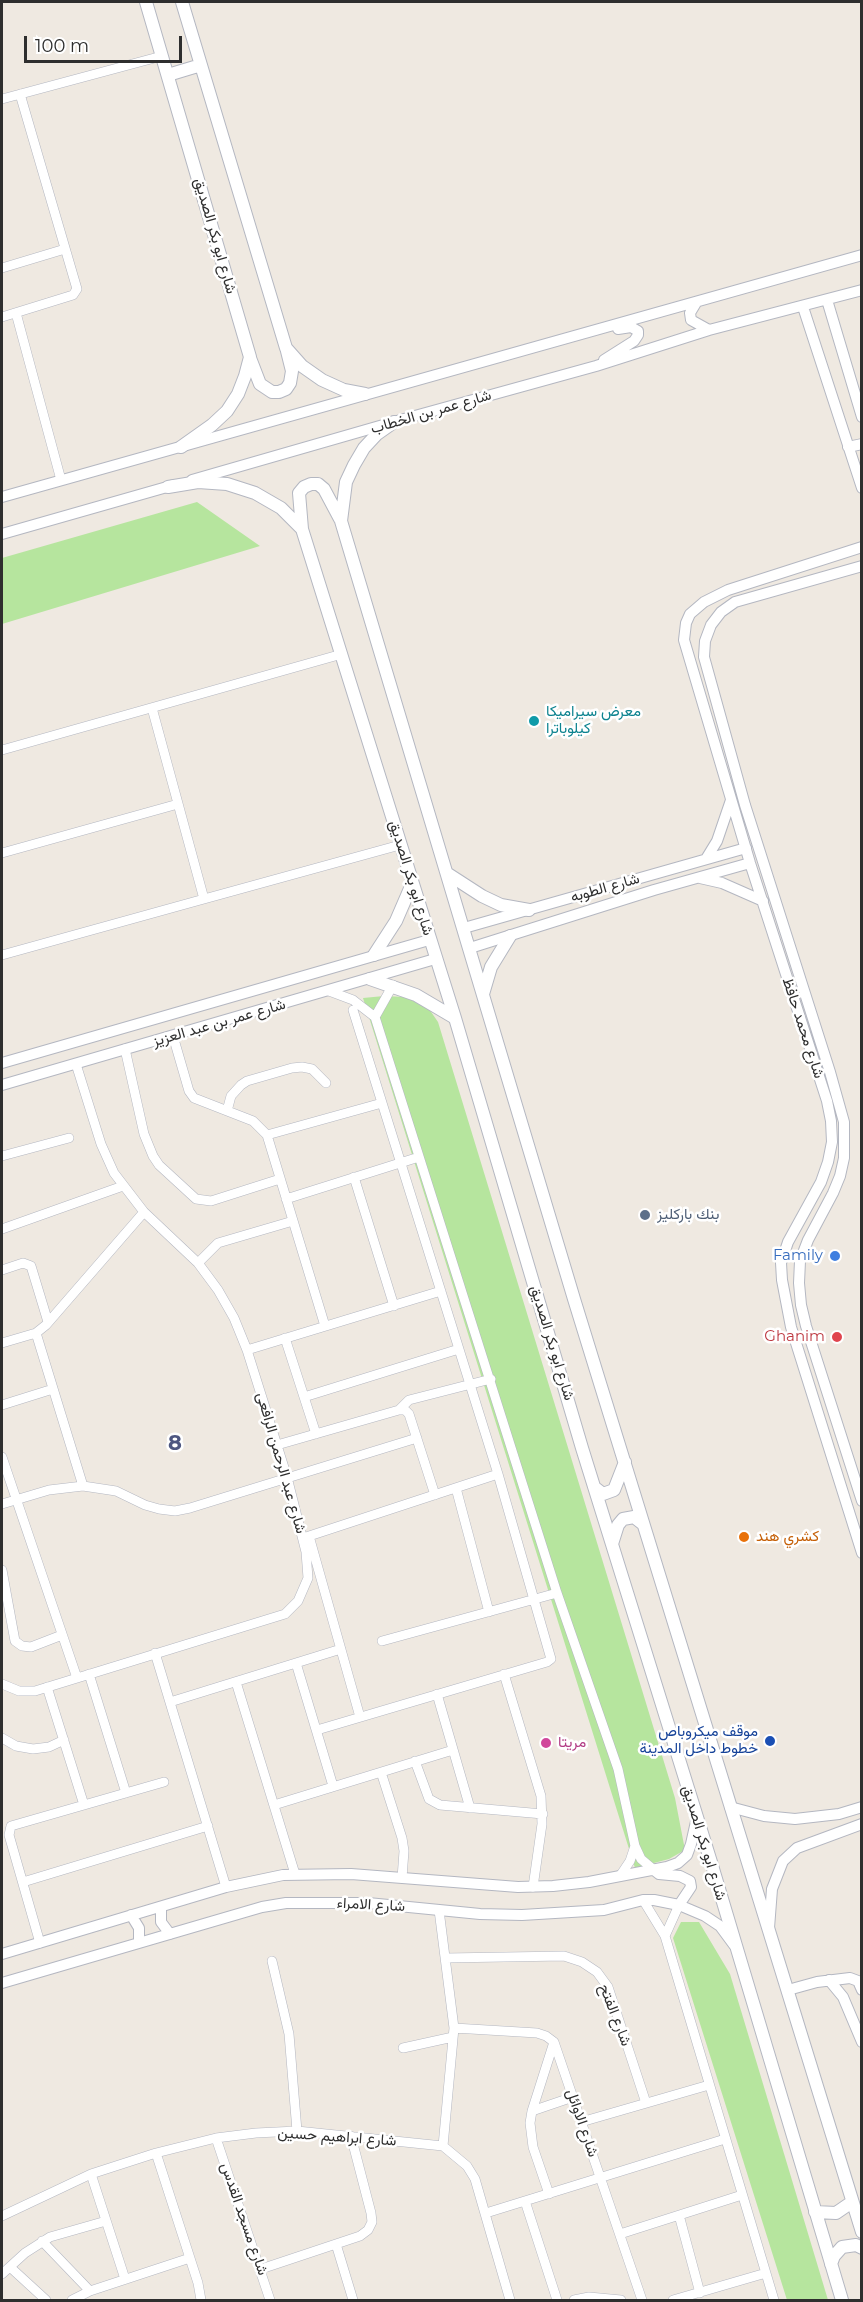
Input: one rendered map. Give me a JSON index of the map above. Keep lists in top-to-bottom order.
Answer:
{
  "streets": {
    "main road": ["شارع ابو بكر الصديق"],
    "street": [
      "شارع عمر بن الخطاب",
      "شارع الطوبه",
      "شارع عمر بن عبد العزيز",
      "شارع محمد حافظ",
      "شارع عبد الرحمن الرافعى",
      "شارع الامراء",
      "شارع الفتح",
      "شارع الاوائل",
      "شارع ابراهيم حسين",
      "شارع مسجد القدس"
    ]
  },
  "crossings": [
    ["شارع ابو بكر الصديق", "شارع عمر بن الخطاب"],
    ["شارع ابو بكر الصديق", "شارع عمر بن عبد العزيز"],
    ["شارع ابو بكر الصديق", "شارع الامراء"],
    ["شارع الطوبه", "شارع محمد حافظ"],
    ["شارع عمر بن عبد العزيز", "شارع عبد الرحمن الرافعى"],
    ["شارع ابراهيم حسين", "شارع مسجد القدس"]
  ],
  "districts": ["8"],
  "places": [
    "معرض سيراميكا كيلوباترا",
    "بنك باركليز",
    "Family",
    "Ghanim",
    "كشري هند",
    "موقف ميكروباص خطوط داخل المدينة",
    "مريتا"
  ],
  "scale_bar": "100 m"
}
